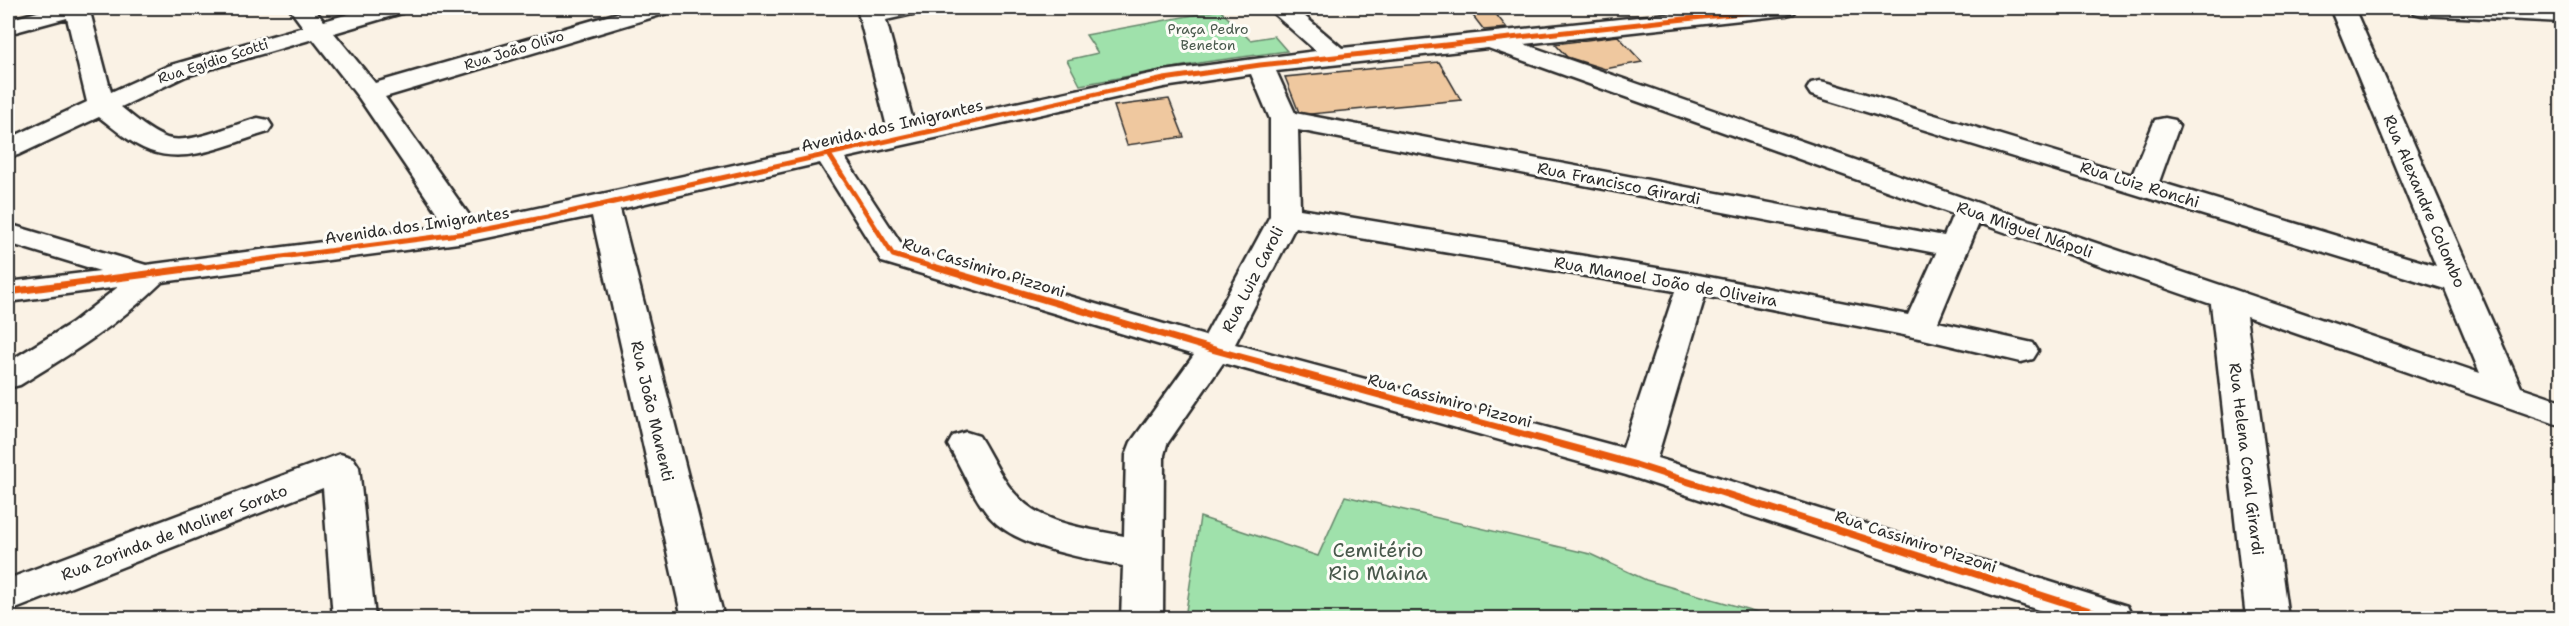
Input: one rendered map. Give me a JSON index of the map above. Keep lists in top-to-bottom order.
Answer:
{
  "streets": {
    "street": [
      "Rua João Olivo",
      "Rua Egídio Scotti",
      "Avenida dos Imigrantes",
      "Rua Francisco Girardi",
      "Rua Luiz Ronchi",
      "Rua Alexandre Colombo",
      "Rua Miguel Nápoli",
      "Rua Cassimiro Pizzoni",
      "Rua Luiz Caroli",
      "Rua Manoel João de Oliveira",
      "Rua João Manenti",
      "Rua Helena Coral Girardi",
      "Rua Zorinda de Moliner Sorato"
    ]
  },
  "crossings": [
    ["Avenida dos Imigrantes", "Rua Miguel Nápoli"],
    ["Avenida dos Imigrantes", "Rua Cassimiro Pizzoni"],
    ["Avenida dos Imigrantes", "Rua Luiz Caroli"],
    ["Avenida dos Imigrantes", "Rua João Manenti"],
    ["Rua Francisco Girardi", "Rua Luiz Caroli"],
    ["Rua Luiz Ronchi", "Rua Alexandre Colombo"],
    ["Rua Alexandre Colombo", "Rua Miguel Nápoli"],
    ["Rua Miguel Nápoli", "Rua Helena Coral Girardi"],
    ["Rua Cassimiro Pizzoni", "Rua Luiz Caroli"],
    ["Rua Luiz Caroli", "Rua Manoel João de Oliveira"]
  ],
  "parks": ["Praça Pedro Beneton", "Cemitério Rio Maina"]
}
